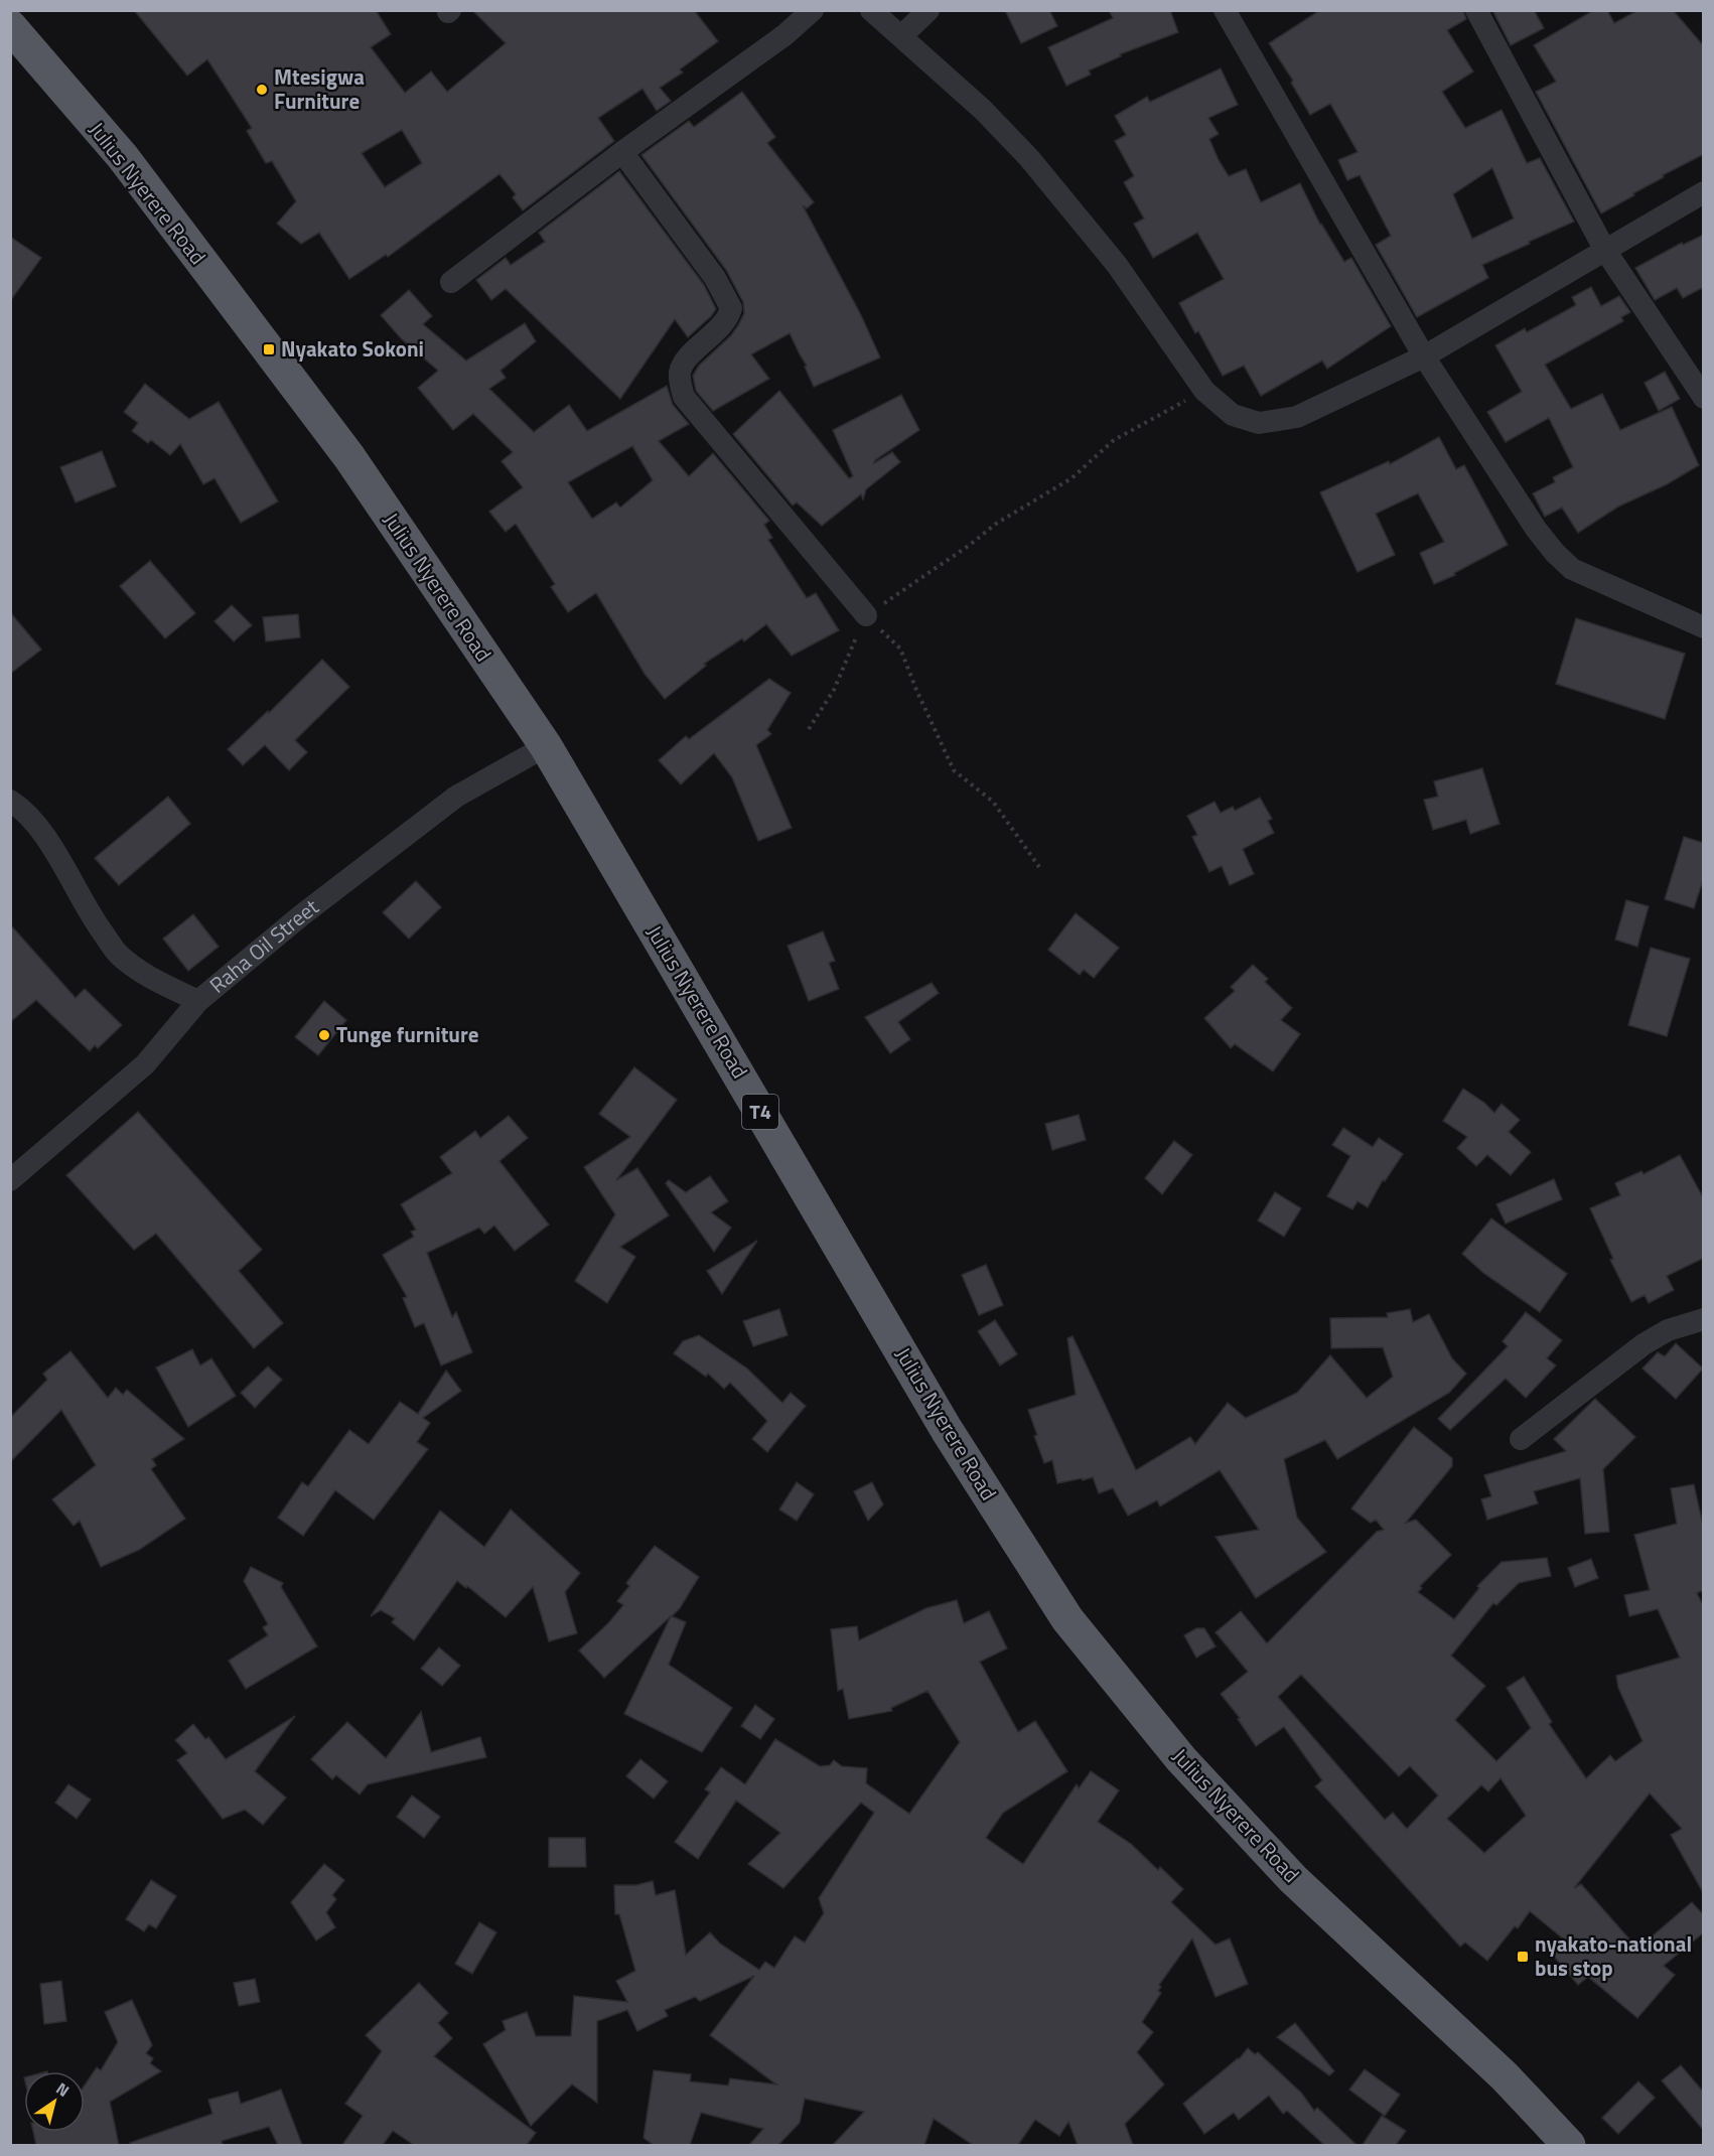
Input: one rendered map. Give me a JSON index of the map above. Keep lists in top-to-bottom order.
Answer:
{
  "streets": {
    "highway": ["Julius Nyerere Road", "T4"],
    "street": ["Raha Oil Street"]
  },
  "crossings": [
    ["Julius Nyerere Road", "Raha Oil Street"]
  ],
  "places": {
    "other": ["Mtesigwa Furniture", "Tunge furniture"],
    "transit": ["Nyakato Sokoni", "nyakato-national bus stop"]
  },
  "north": "top right"
}
